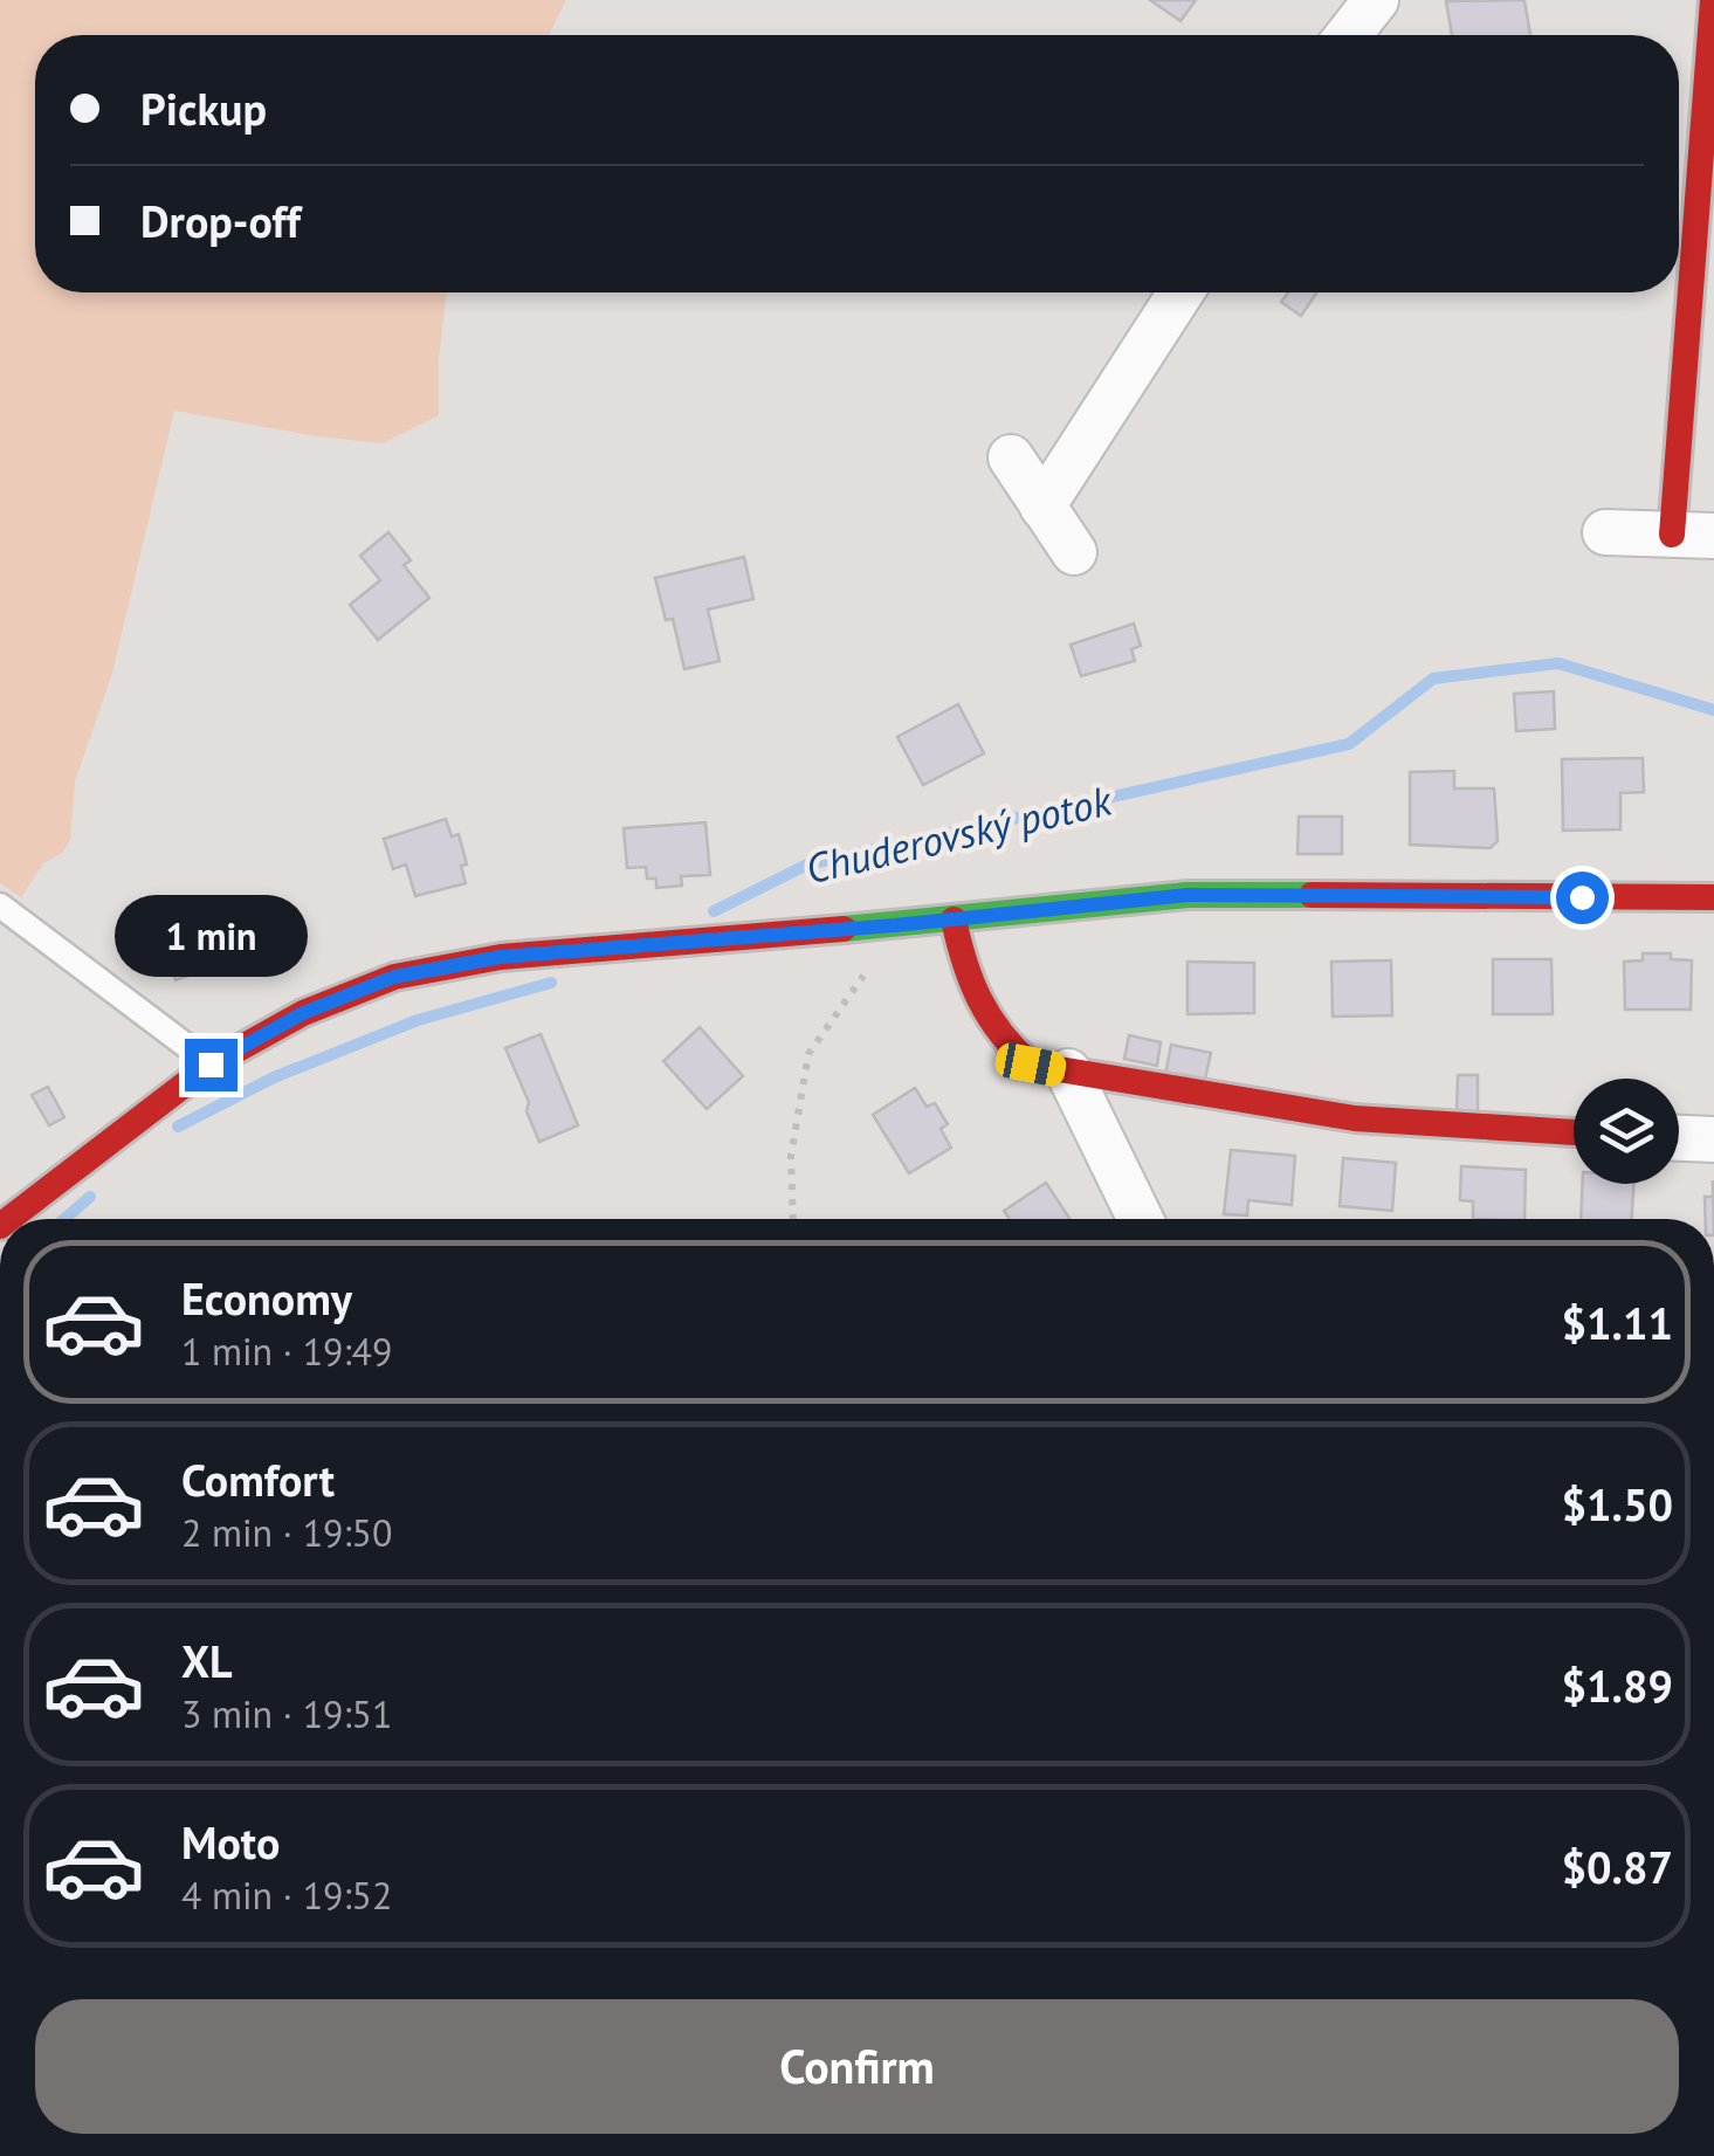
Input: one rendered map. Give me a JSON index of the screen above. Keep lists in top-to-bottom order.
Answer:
{
  "water": ["Chuderovský potok"],
  "page": {
    "banner": ["Pickup", "Drop-off"],
    "bubble": "1 min",
    "list": [
      {
        "name": "Economy",
        "note": "1 min · 19:49",
        "value": "$1.11"
      },
      {
        "name": "Comfort",
        "note": "2 min · 19:50",
        "value": "$1.50"
      },
      {
        "name": "XL",
        "note": "3 min · 19:51",
        "value": "$1.89"
      },
      {
        "name": "Moto",
        "note": "4 min · 19:52",
        "value": "$0.87"
      }
    ],
    "buttons": "Confirm"
  }
}
